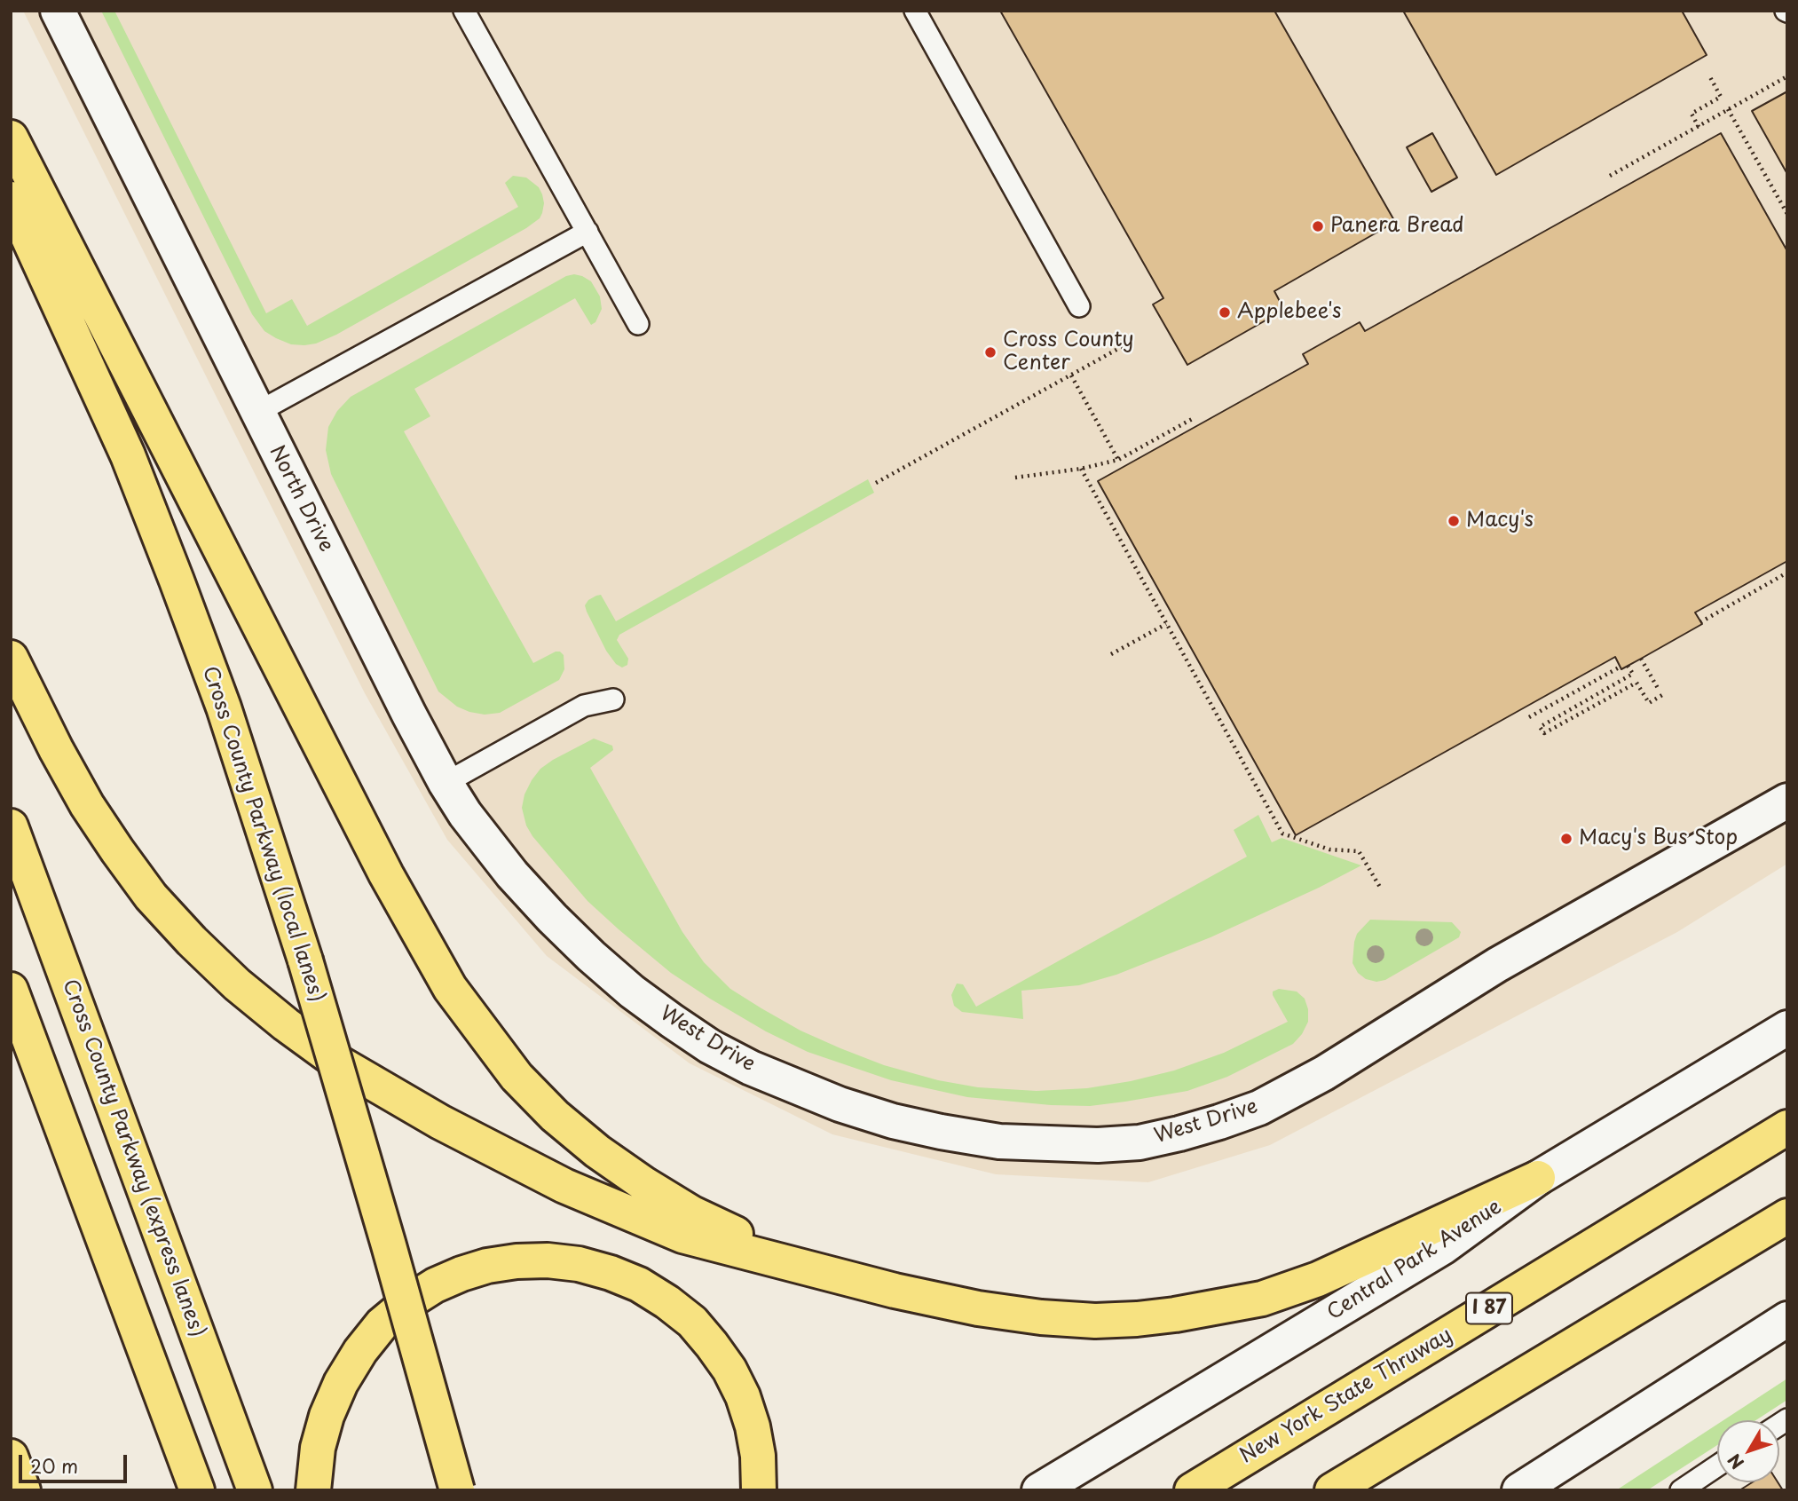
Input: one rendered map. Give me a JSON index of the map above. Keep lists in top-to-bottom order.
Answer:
{
  "streets": {
    "highway": [
      "Cross County Parkway (local lanes)",
      "Cross County Parkway (express lanes)",
      "I 87",
      "New York State Thruway"
    ],
    "street": ["North Drive", "West Drive", "Central Park Avenue"]
  },
  "crossings": [
    ["North Drive", "West Drive"]
  ],
  "places": [
    "Panera Bread",
    "Applebee's",
    "Cross County Center",
    "Macy's",
    "Macy's Bus Stop"
  ],
  "scale_bar": "20 m",
  "north": "bottom left"
}
